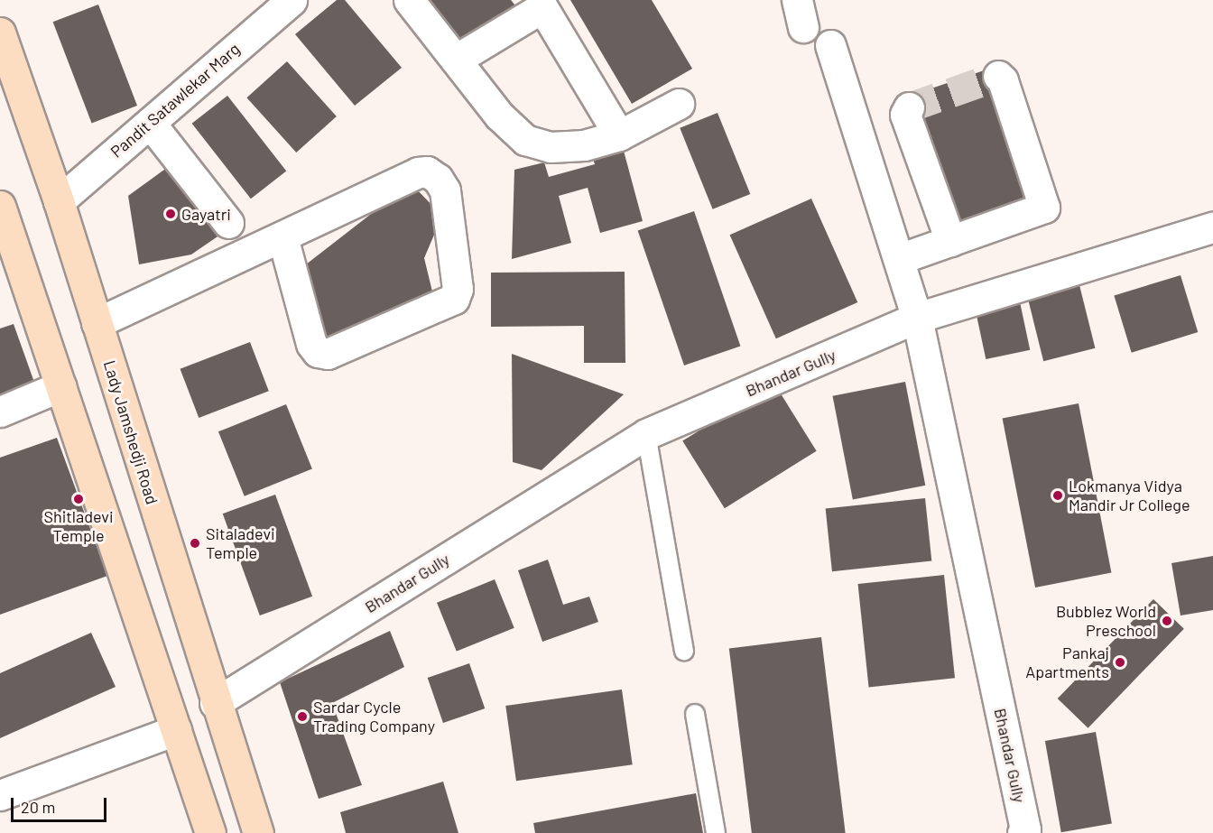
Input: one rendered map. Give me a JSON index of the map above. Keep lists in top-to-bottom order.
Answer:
{
  "streets": {
    "main road": ["Lady Jamshedji Road"],
    "street": ["Pandit Satawlekar Marg", "Bhandar Gully"]
  },
  "crossings": [
    ["Pandit Satawlekar Marg", "Lady Jamshedji Road"],
    ["Bhandar Gully", "Lady Jamshedji Road"]
  ],
  "places": [
    "Gayatri",
    "Lokmanya Vidya Mandir Jr College",
    "Shitladevi Temple",
    "Sitaladevi Temple",
    "Bubblez World Preschool",
    "Pankaj Apartments",
    "Sardar Cycle Trading Company"
  ],
  "scale_bar": "20 m"
}
